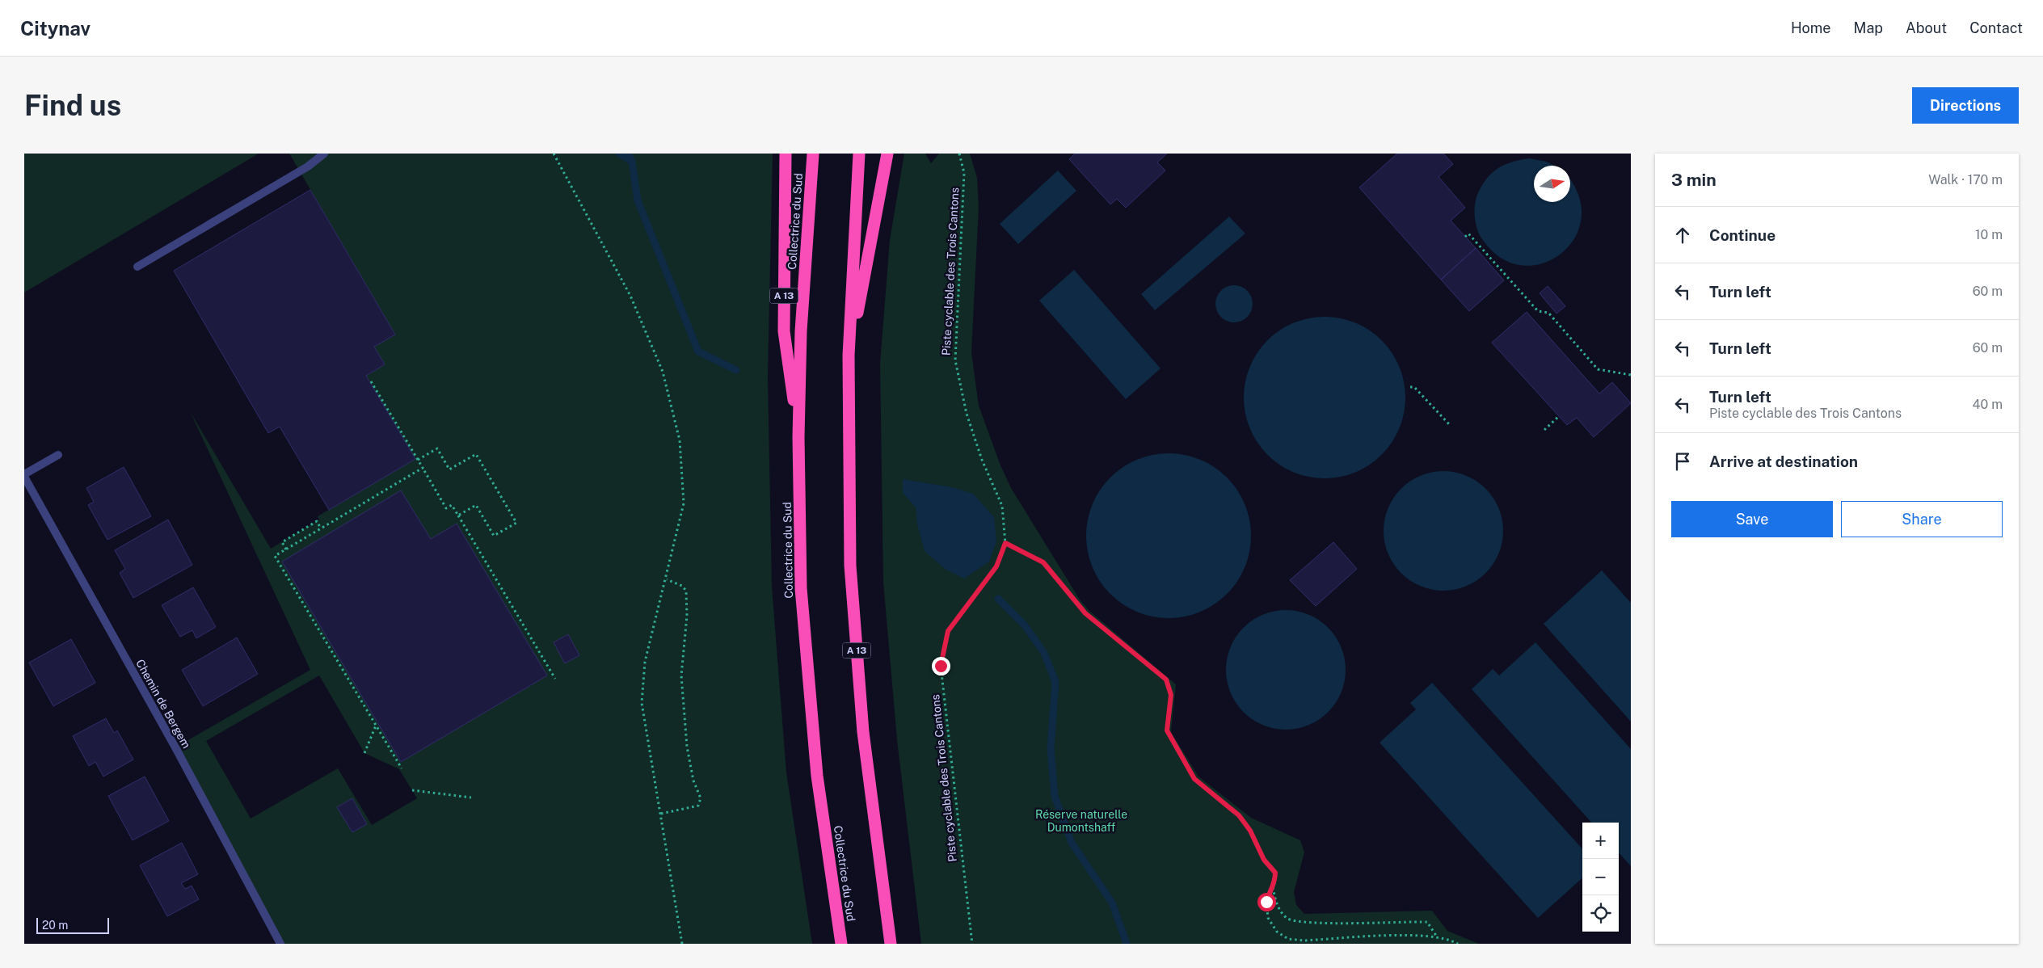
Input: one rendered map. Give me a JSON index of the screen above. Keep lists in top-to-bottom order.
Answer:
{
  "streets": {
    "highway": ["Collectrice du Sud", "A 13"],
    "street": ["Chemin de Bergem"],
    "path": ["Piste cyclable des Trois Cantons"]
  },
  "crossings": [
    ["Collectrice du Sud", "A 13"]
  ],
  "parks": ["Réserve naturelle Dumontshaff"],
  "scale_bar": "20 m",
  "north": "right",
  "page": {
    "header": "Citynav",
    "nav": [
      "Home",
      "Map",
      "About",
      "Contact"
    ],
    "buttons": [
      "Directions",
      ["Save", "Share"]
    ],
    "title": "Find us",
    "heading": ["3 min", "Walk · 170 m"],
    "list": [
      ["Continue", "10 m"],
      ["Turn left", "60 m"],
      ["Turn left", "60 m"],
      ["Turn left", "Piste cyclable des Trois Cantons", "40 m"],
      "Arrive at destination"
    ],
    "map_buttons": ["+", "−"],
    "scale": "20 m"
  }
}
